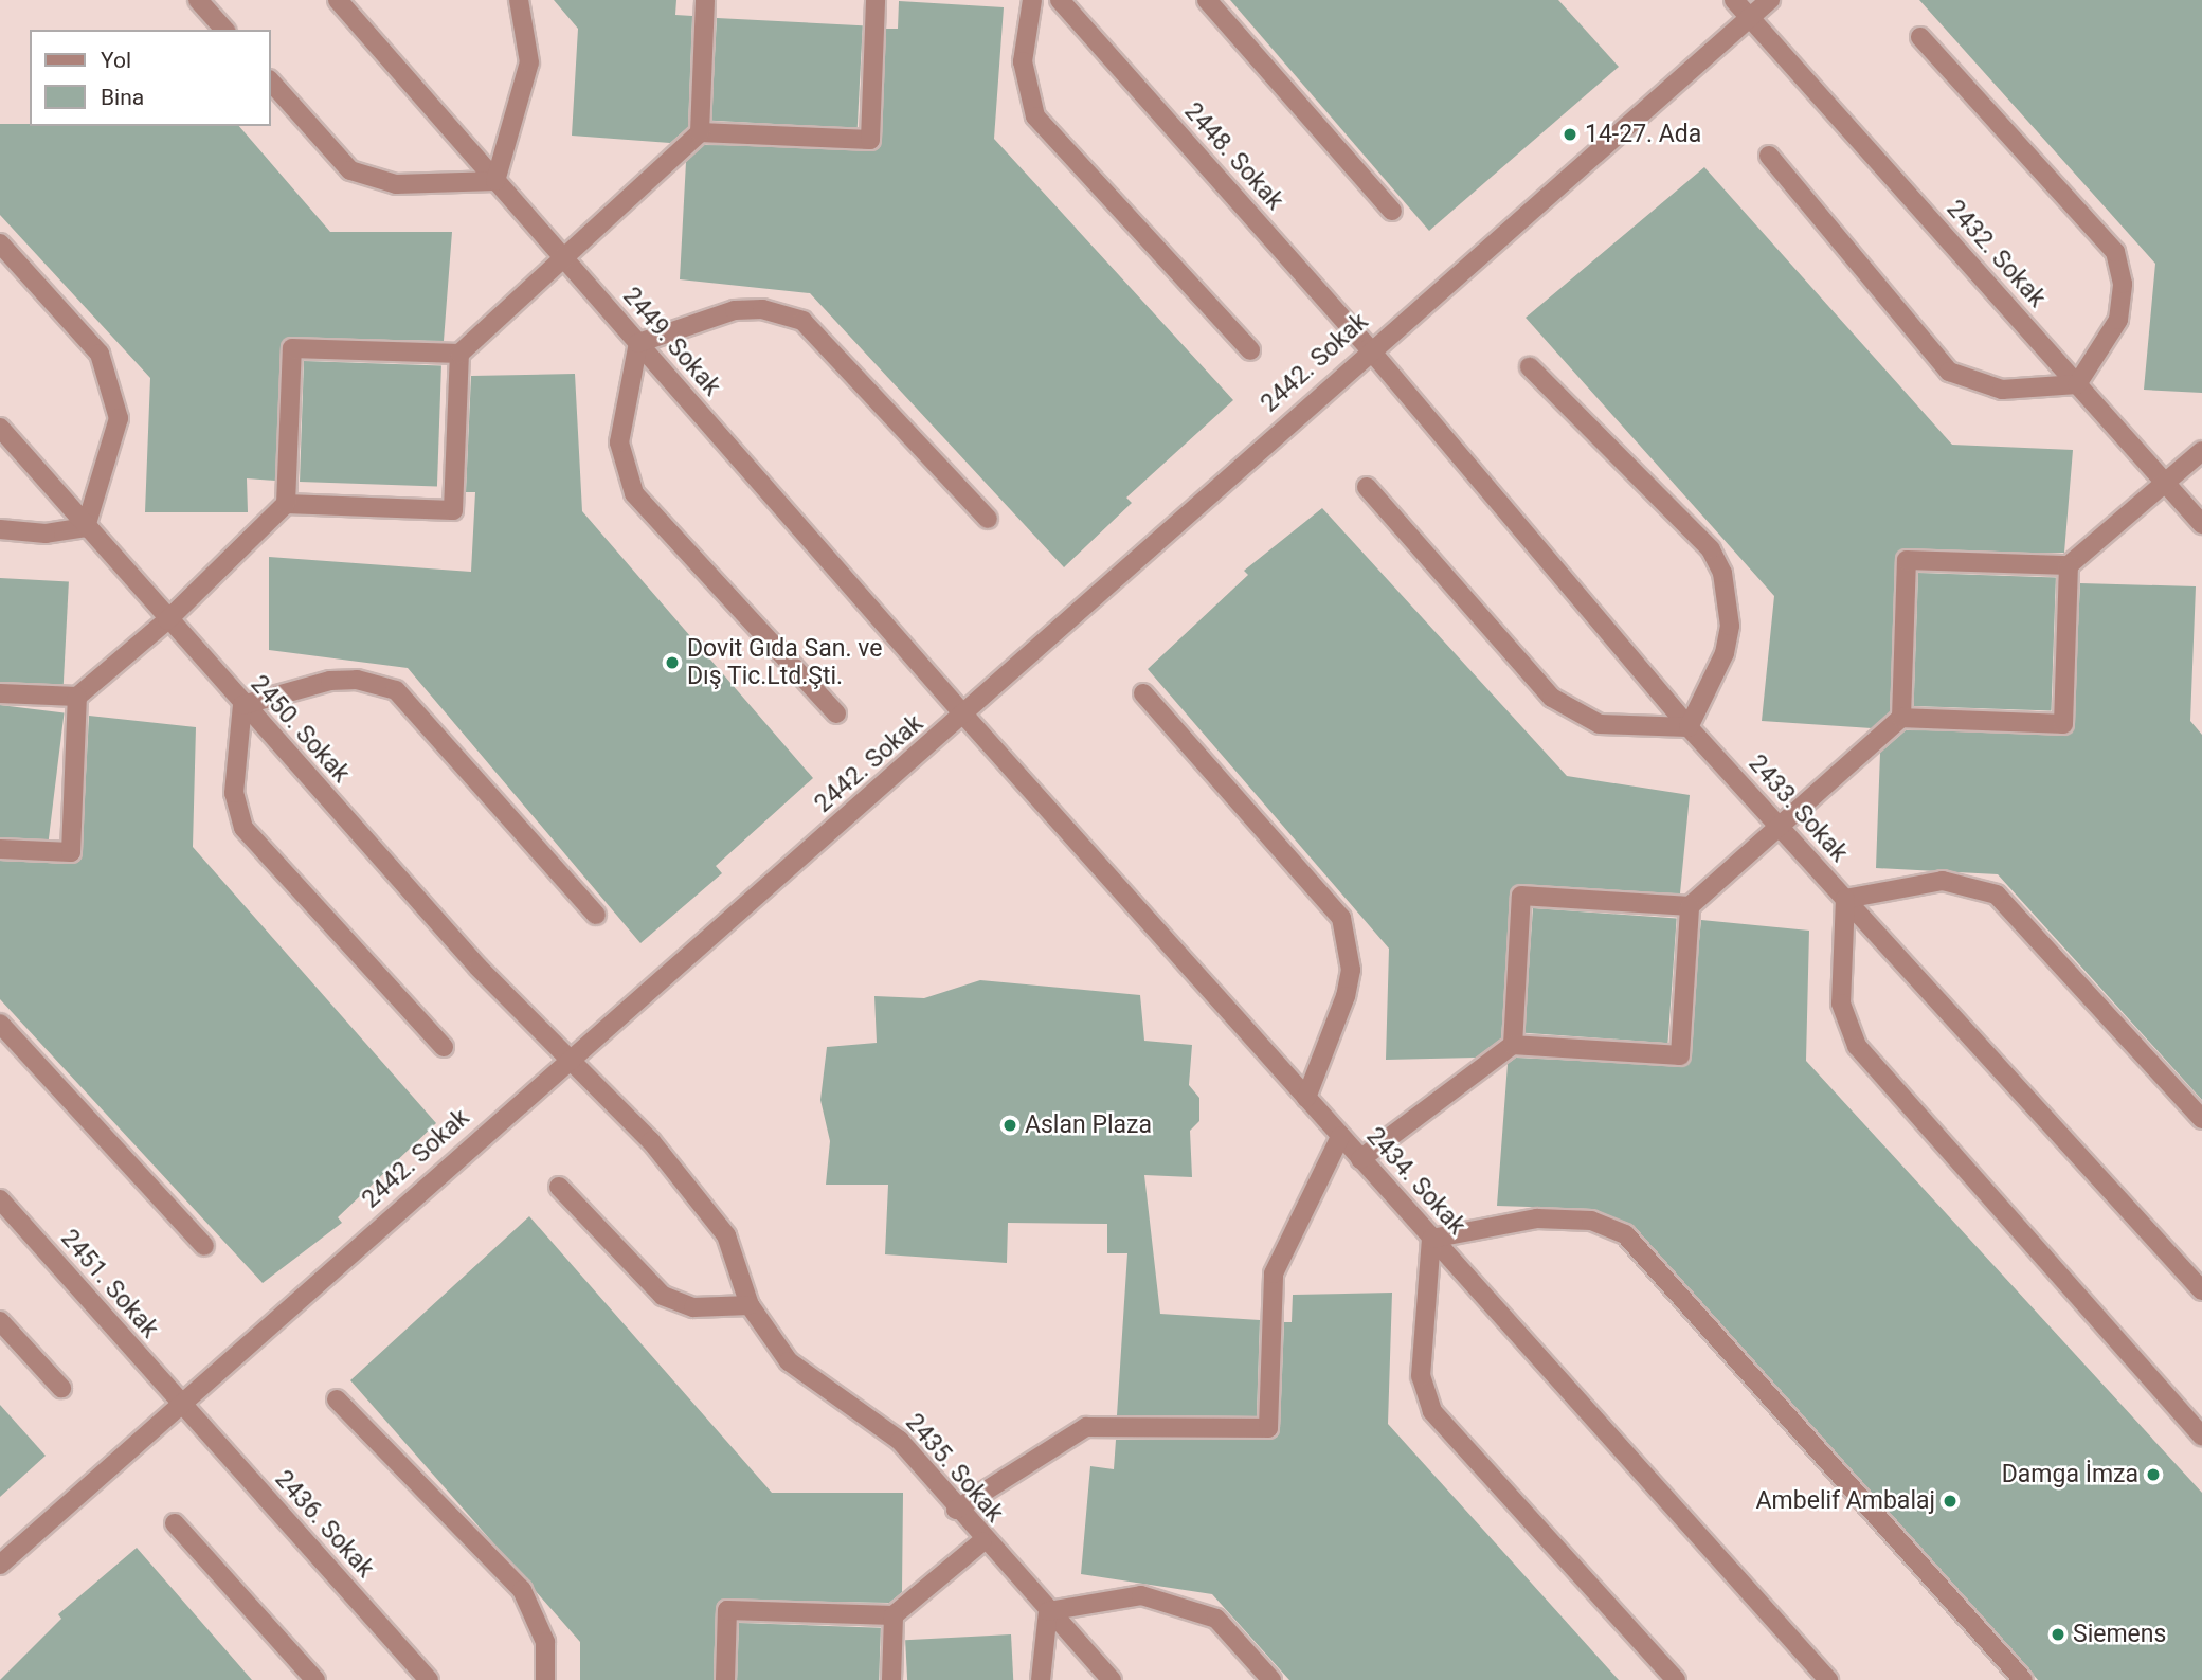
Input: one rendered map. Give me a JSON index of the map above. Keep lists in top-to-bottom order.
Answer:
{
  "streets": {
    "street": [
      "2448. Sokak",
      "2432. Sokak",
      "2449. Sokak",
      "2442. Sokak",
      "2450. Sokak",
      "2433. Sokak",
      "2434. Sokak",
      "2451. Sokak",
      "2435. Sokak",
      "2436. Sokak"
    ]
  },
  "crossings": [
    ["2448. Sokak", "2442. Sokak"],
    ["2448. Sokak", "2433. Sokak"],
    ["2432. Sokak", "2442. Sokak"],
    ["2449. Sokak", "2442. Sokak"],
    ["2449. Sokak", "2434. Sokak"],
    ["2442. Sokak", "2450. Sokak"],
    ["2442. Sokak", "2433. Sokak"],
    ["2442. Sokak", "2434. Sokak"],
    ["2442. Sokak", "2451. Sokak"],
    ["2442. Sokak", "2435. Sokak"],
    ["2442. Sokak", "2436. Sokak"],
    ["2450. Sokak", "2435. Sokak"],
    ["2451. Sokak", "2436. Sokak"]
  ],
  "places": [
    "14-27. Ada",
    "Dovit Gıda San. ve Dış Tic.Ltd.Şti.",
    "Aslan Plaza",
    "Damga İmza",
    "Ambelif Ambalaj",
    "Siemens"
  ],
  "legend": ["Yol", "Bina"]
}
